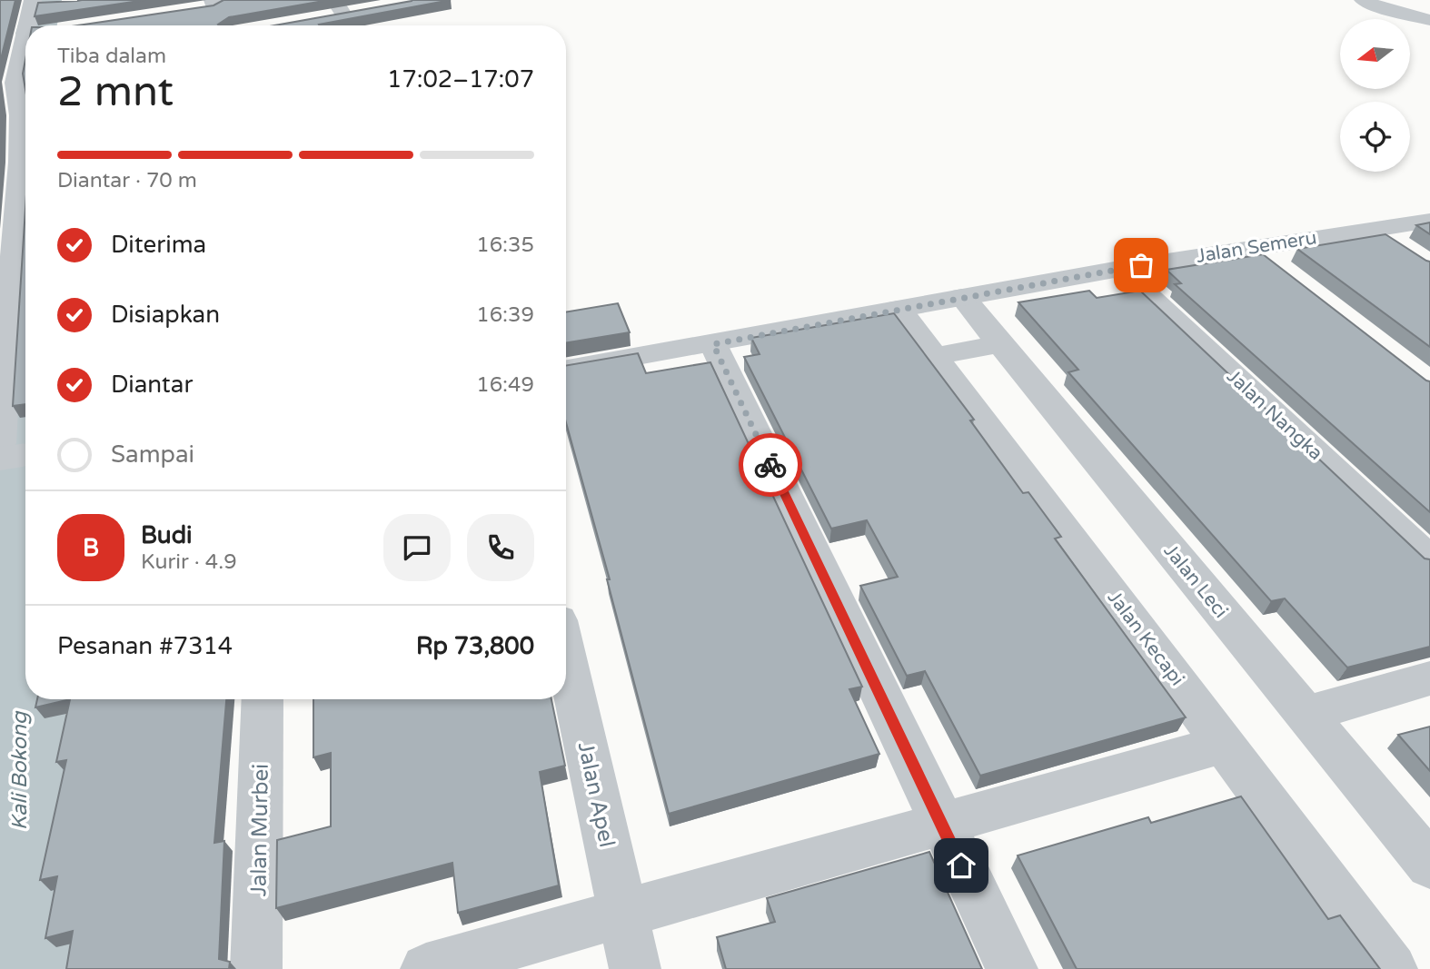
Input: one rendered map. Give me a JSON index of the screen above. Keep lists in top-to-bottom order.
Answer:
{
  "streets": {
    "street": [
      "Jalan Semeru",
      "Jalan Nangka",
      "Jalan Leci",
      "Jalan Kecapi",
      "Jalan Apel",
      "Jalan Murbei"
    ]
  },
  "crossings": [
    ["Jalan Semeru", "Jalan Nangka"],
    ["Jalan Semeru", "Jalan Leci"],
    ["Jalan Semeru", "Jalan Kecapi"]
  ],
  "water": ["Kali Bokong"],
  "north": "left",
  "page": {
    "heading": ["2 mnt", "Tiba dalam", "17:02–17:07"],
    "panel": [
      "Budi",
      "Kurir · 4.9",
      "Pesanan #7314",
      "Rp 73,800"
    ],
    "bar": "Diantar · 70 m",
    "list": [
      ["Diterima", "16:35"],
      ["Disiapkan", "16:39"],
      ["Diantar", "16:49"],
      "Sampai"
    ],
    "round": "B"
  }
}
